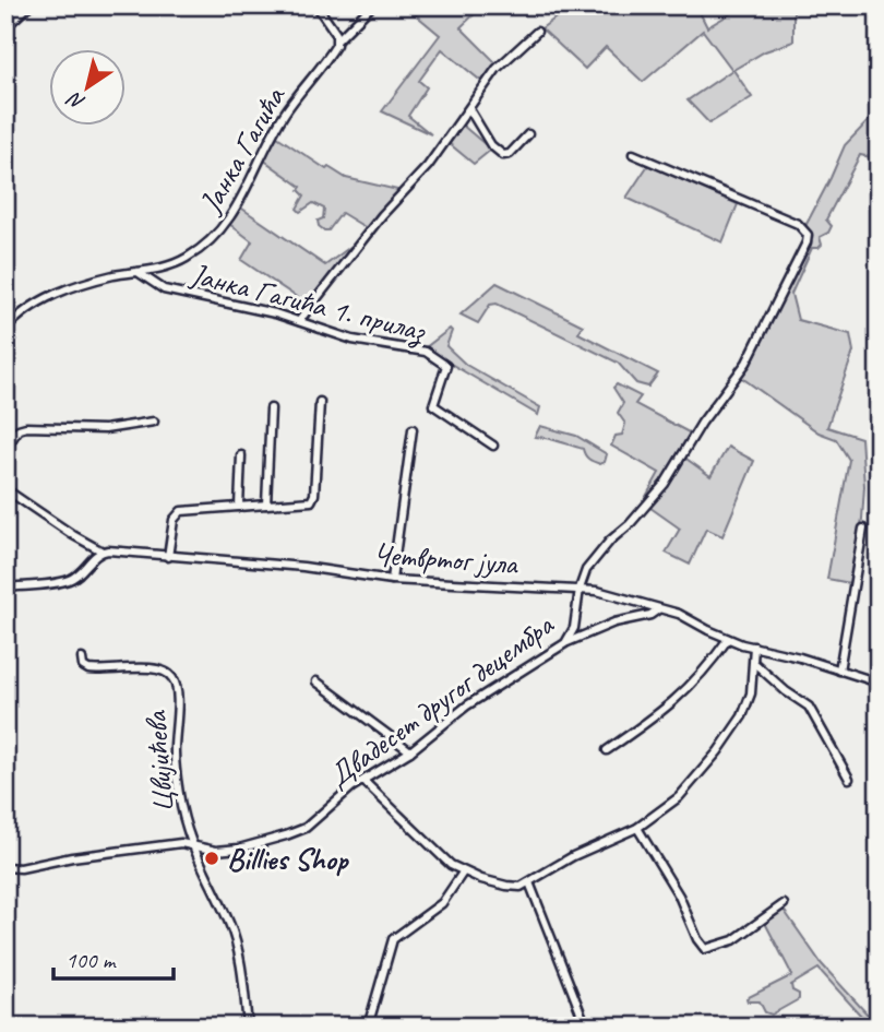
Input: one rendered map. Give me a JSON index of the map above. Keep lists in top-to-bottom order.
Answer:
{
  "streets": {
    "street": [
      "Јанка Гагића",
      "Јанка Гагића 1. прилаз",
      "Четвртог јула",
      "Двадесет другог децембра",
      "Цвијићева"
    ]
  },
  "crossings": [
    ["Јанка Гагића", "Јанка Гагића 1. прилаз"],
    ["Четвртог јула", "Двадесет другог децембра"],
    ["Двадесет другог децембра", "Цвијићева"]
  ],
  "places": ["Billies Shop"],
  "scale_bar": "100 m",
  "north": "bottom left"
}
